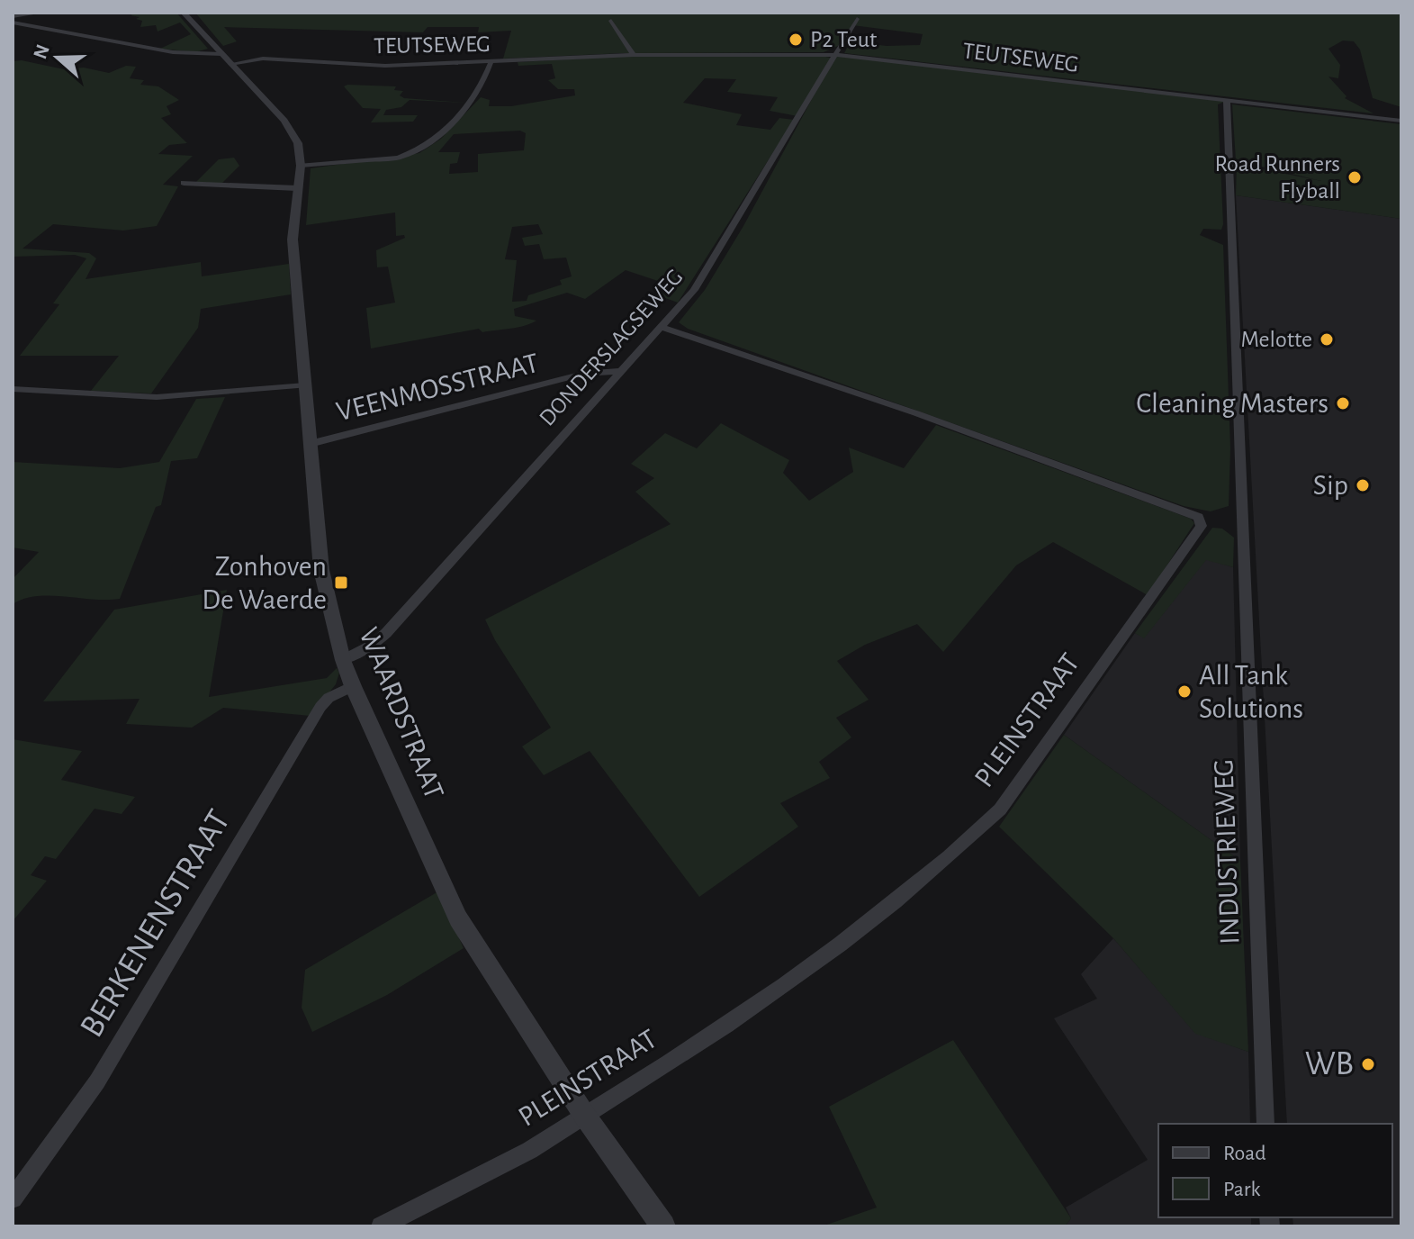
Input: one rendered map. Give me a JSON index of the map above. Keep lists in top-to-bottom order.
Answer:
{
  "streets": {
    "street": [
      "TEUTSEWEG",
      "DONDERSLAGSEWEG",
      "VEENMOSSTRAAT",
      "WAARDSTRAAT",
      "PLEINSTRAAT",
      "INDUSTRIEWEG",
      "BERKENENSTRAAT"
    ]
  },
  "crossings": [
    ["TEUTSEWEG", "DONDERSLAGSEWEG"],
    ["TEUTSEWEG", "WAARDSTRAAT"],
    ["TEUTSEWEG", "INDUSTRIEWEG"],
    ["DONDERSLAGSEWEG", "VEENMOSSTRAAT"],
    ["DONDERSLAGSEWEG", "WAARDSTRAAT"],
    ["DONDERSLAGSEWEG", "PLEINSTRAAT"],
    ["VEENMOSSTRAAT", "WAARDSTRAAT"],
    ["WAARDSTRAAT", "PLEINSTRAAT"],
    ["WAARDSTRAAT", "BERKENENSTRAAT"]
  ],
  "places": {
    "other": [
      "P2 Teut",
      "Road Runners Flyball",
      "Melotte",
      "Cleaning Masters",
      "Sip",
      "All Tank Solutions",
      "WB"
    ],
    "transit": ["Zonhoven De Waerde"]
  },
  "legend": ["Road", "Park"],
  "north": "left"
}
